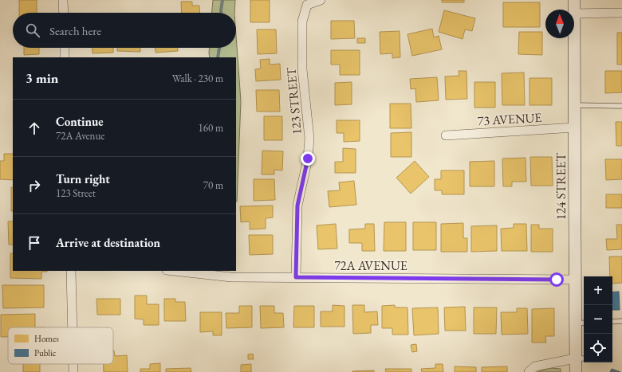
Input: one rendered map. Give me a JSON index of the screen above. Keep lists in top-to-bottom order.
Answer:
{
  "streets": {
    "street": [
      "123 STREET",
      "73 AVENUE",
      "124 STREET",
      "72A AVENUE"
    ]
  },
  "crossings": [
    ["123 STREET", "72A AVENUE"],
    ["73 AVENUE", "124 STREET"],
    ["124 STREET", "72A AVENUE"]
  ],
  "legend": ["Homes", "Public"],
  "north": "top",
  "page": {
    "search": "Search here",
    "heading": ["3 min", "Walk · 230 m"],
    "list": [
      ["Continue", "72A Avenue", "160 m"],
      ["Turn right", "123 Street", "70 m"],
      "Arrive at destination"
    ],
    "map_buttons": ["+", "−"]
  }
}
